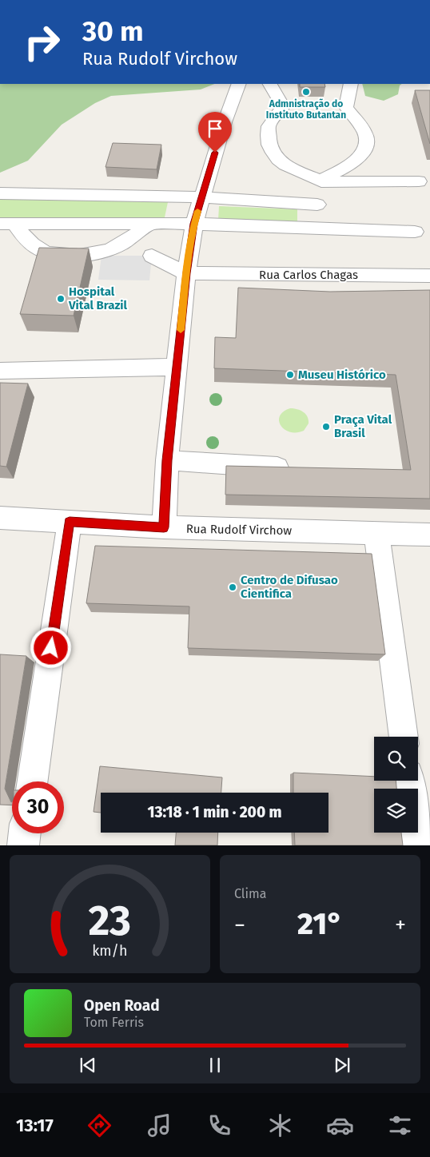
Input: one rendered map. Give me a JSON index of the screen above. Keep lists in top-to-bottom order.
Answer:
{
  "streets": {
    "street": ["Rua Carlos Chagas", "Rua Rudolf Virchow"]
  },
  "places": [
    "Admnistração do Instituto Butantan",
    "Hospital Vital Brazil",
    "Museu Histórico",
    "Praça Vital Brasil",
    "Centro de Difusao Cientifica"
  ],
  "page": {
    "turn": ["30 m", "Rua Rudolf Virchow"],
    "limit": "30",
    "trip": "13:18 · 1 min · 200 m",
    "tile": "Clima",
    "heat": ["−", "21°", "+"],
    "song": ["Open Road", "Tom Ferris"],
    "tabs": "13:17",
    "gauge": ["23", "km/h"]
  }
}
